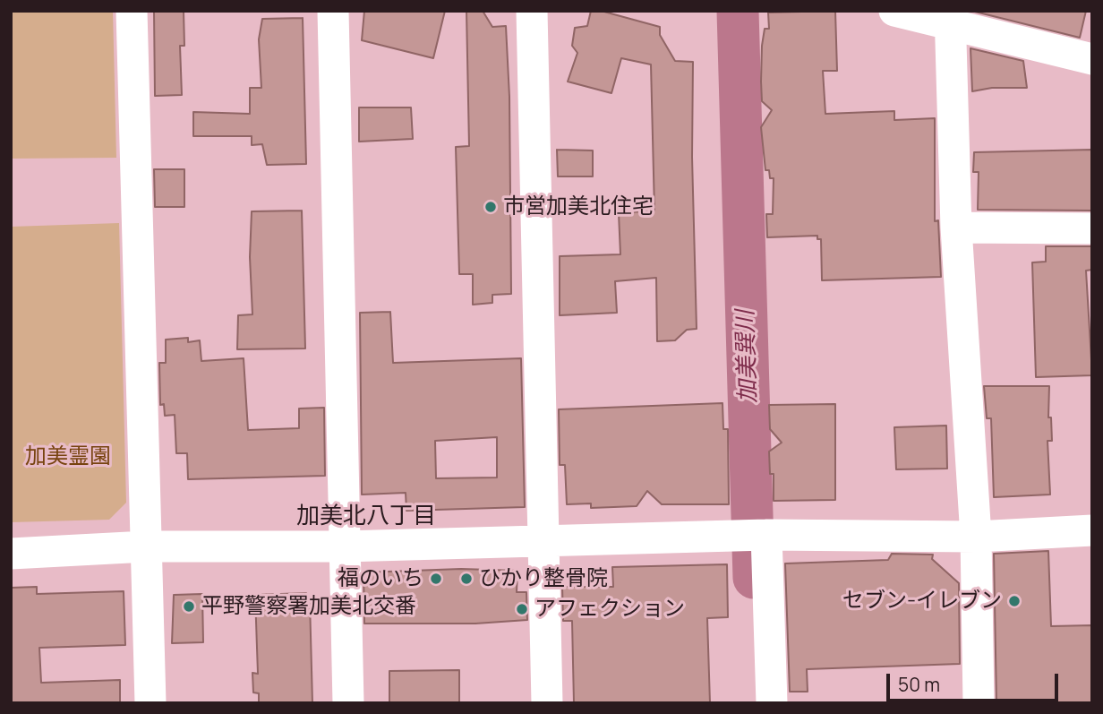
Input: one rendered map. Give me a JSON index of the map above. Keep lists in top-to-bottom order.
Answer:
{
  "districts": ["加美北八丁目"],
  "water": ["加美巽川"],
  "parks": ["加美霊園"],
  "places": [
    "市営加美北住宅",
    "福のいち",
    "ひかり整骨院",
    "セブン-イレブン",
    "平野警察署加美北交番",
    "アフェクション"
  ],
  "scale_bar": "50 m"
}
